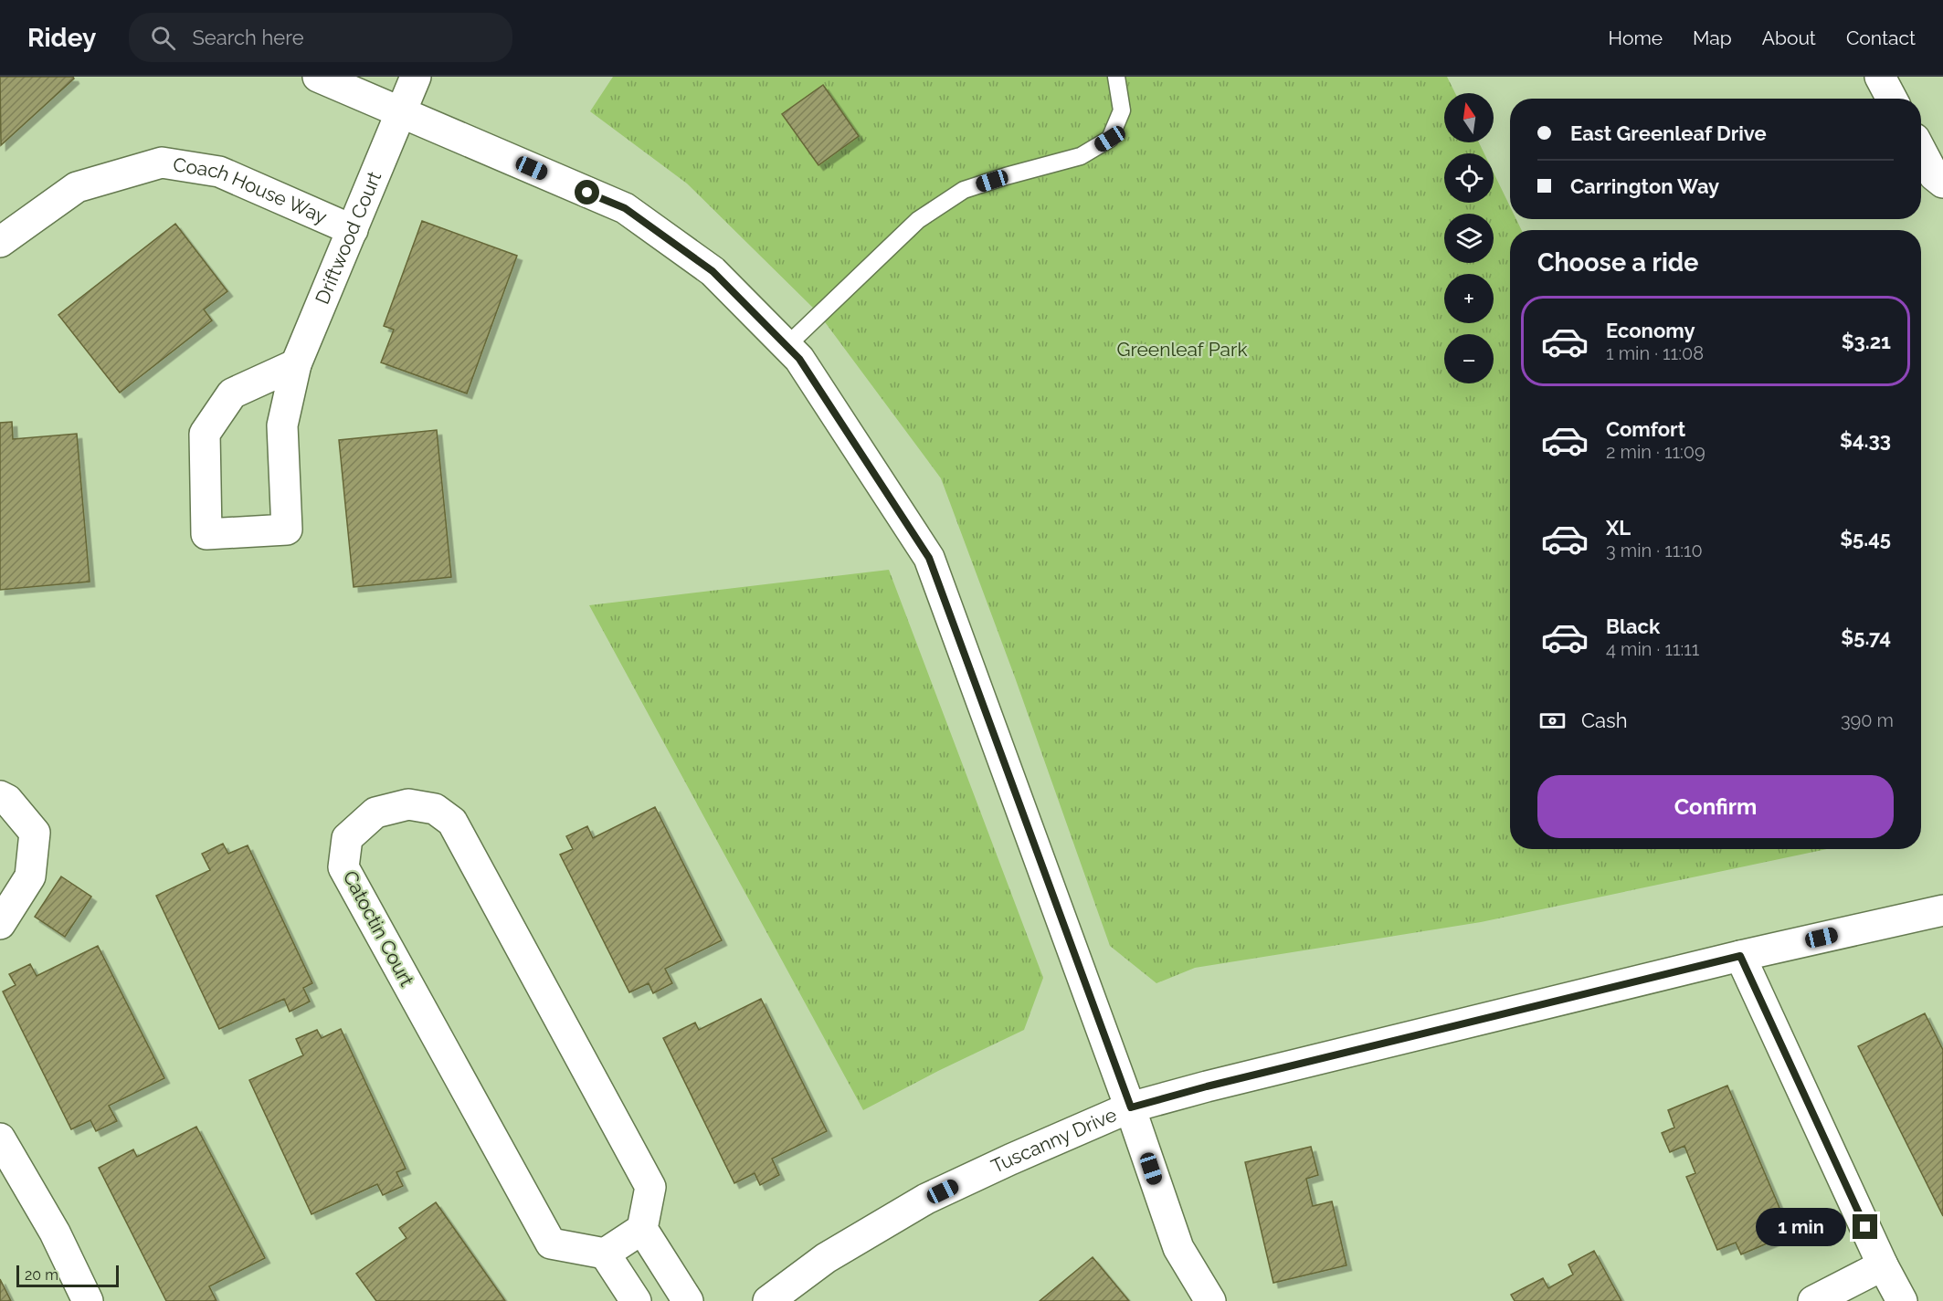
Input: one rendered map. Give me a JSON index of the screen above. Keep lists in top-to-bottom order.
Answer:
{
  "streets": {
    "street": [
      "Coach House Way",
      "Driftwood Court",
      "Catoctin Court",
      "Tuscanny Drive"
    ]
  },
  "crossings": [
    ["Coach House Way", "Driftwood Court"]
  ],
  "parks": ["Greenleaf Park"],
  "scale_bar": "20 m",
  "north": "top",
  "page": {
    "header": "Ridey",
    "search": "Search here",
    "nav": [
      "Home",
      "Map",
      "About",
      "Contact"
    ],
    "map_buttons": ["+", "−"],
    "banner": ["East Greenleaf Drive", "Carrington Way"],
    "heading": "Choose a ride",
    "list": [
      {
        "name": "Economy",
        "note": "1 min · 11:08",
        "value": "$3.21"
      },
      {
        "name": "Comfort",
        "note": "2 min · 11:09",
        "value": "$4.33"
      },
      {
        "name": "XL",
        "note": "3 min · 11:10",
        "value": "$5.45"
      },
      {
        "name": "Black",
        "note": "4 min · 11:11",
        "value": "$5.74"
      }
    ],
    "pay": ["Cash", "390 m"],
    "buttons": "Confirm",
    "bubble": "1 min",
    "scale": "20 m"
  }
}
